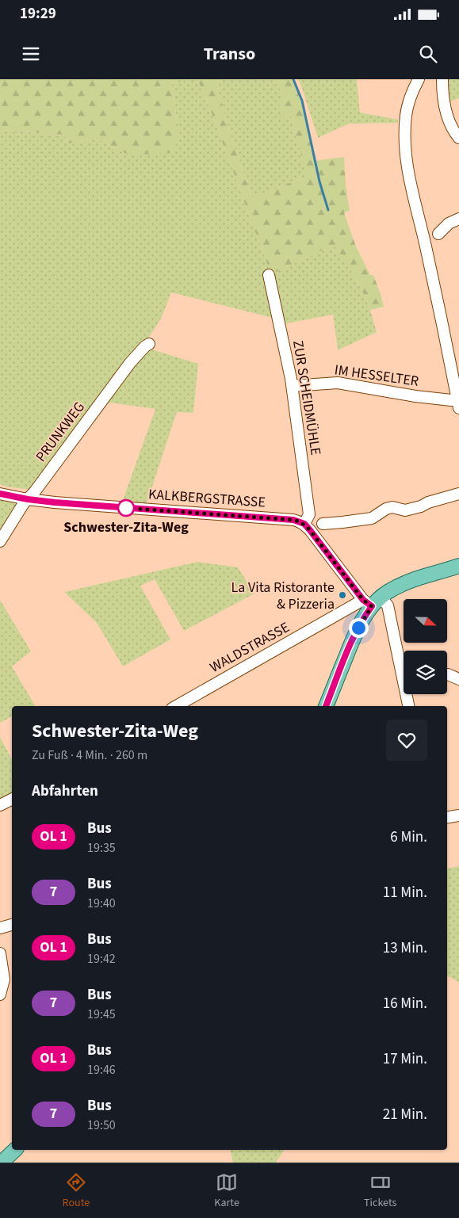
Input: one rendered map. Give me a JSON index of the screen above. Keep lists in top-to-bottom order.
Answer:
{
  "streets": {
    "street": [
      "IM HESSELTER",
      "ZUR SCHEIDMÜHLE",
      "PRUNKWEG",
      "KALKBERGSTRASSE",
      "WALDSTRASSE"
    ]
  },
  "crossings": [
    ["IM HESSELTER", "ZUR SCHEIDMÜHLE"],
    ["ZUR SCHEIDMÜHLE", "KALKBERGSTRASSE"],
    ["PRUNKWEG", "KALKBERGSTRASSE"]
  ],
  "places": ["Schwester-Zita-Weg", "La Vita Ristorante & Pizzeria"],
  "north": "right",
  "page": {
    "status": "19:29",
    "header": "Transo",
    "heading": [
      ["Schwester-Zita-Weg", "Zu Fuß · 4 Min. · 260 m"],
      "Abfahrten"
    ],
    "list": [
      {
        "mark": "OL 1",
        "name": "Bus",
        "note": "19:35",
        "value": "6 Min."
      },
      {
        "mark": "7",
        "name": "Bus",
        "note": "19:40",
        "value": "11 Min."
      },
      {
        "mark": "OL 1",
        "name": "Bus",
        "note": "19:42",
        "value": "13 Min."
      },
      {
        "mark": "7",
        "name": "Bus",
        "note": "19:45",
        "value": "16 Min."
      },
      {
        "mark": "OL 1",
        "name": "Bus",
        "note": "19:46",
        "value": "17 Min."
      },
      {
        "mark": "7",
        "name": "Bus",
        "note": "19:50",
        "value": "21 Min."
      }
    ],
    "tabs": ["Route", "Karte", "Tickets"]
  }
}
